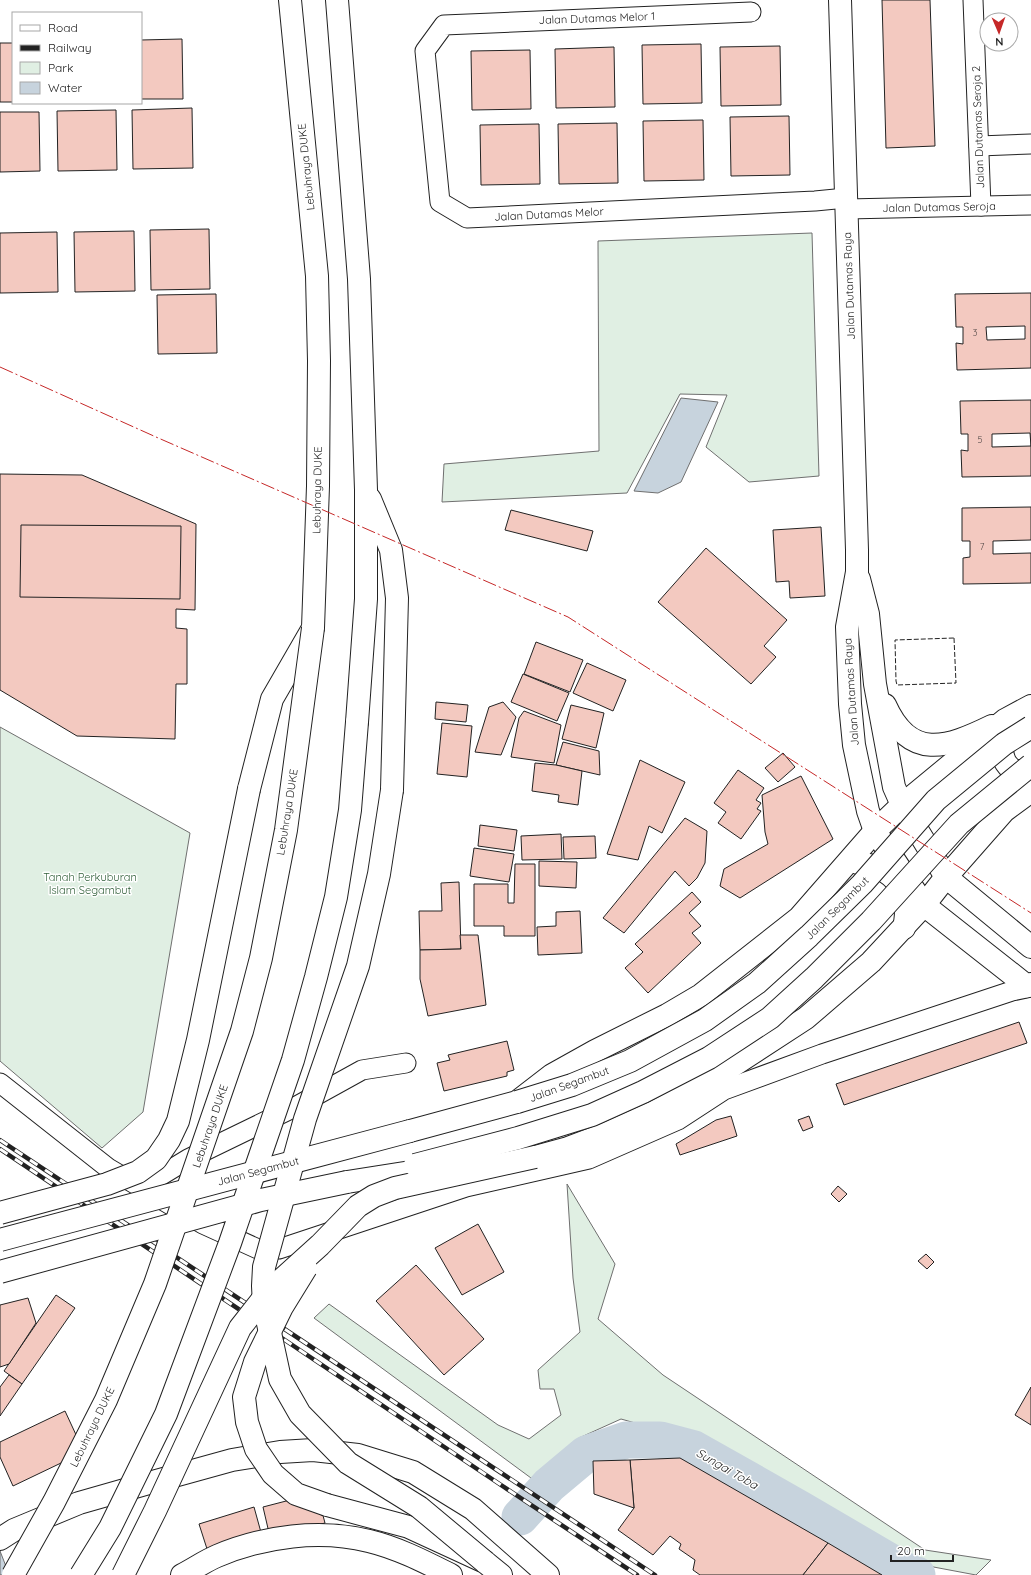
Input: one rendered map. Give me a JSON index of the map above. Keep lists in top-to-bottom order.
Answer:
{
  "streets": {
    "main road": ["Lebuhraya DUKE", "Jalan Dutamas Raya", "Jalan Segambut"],
    "street": [
      "Jalan Dutamas Melor 1",
      "Jalan Dutamas Seroja 2",
      "Jalan Dutamas Seroja",
      "Jalan Dutamas Melor"
    ]
  },
  "crossings": [
    ["Jalan Dutamas Melor 1", "Jalan Dutamas Melor"],
    ["Jalan Dutamas Seroja 2", "Jalan Dutamas Seroja"],
    ["Jalan Dutamas Seroja", "Jalan Dutamas Melor"],
    ["Jalan Dutamas Seroja", "Jalan Dutamas Raya"],
    ["Jalan Dutamas Melor", "Jalan Dutamas Raya"]
  ],
  "water": ["Sungai Toba"],
  "parks": ["Tanah Perkuburan Islam Segambut"],
  "house_numbers": ["3", "5", "7"],
  "legend": [
    "Road",
    "Railway",
    "Park",
    "Water"
  ],
  "scale_bar": "20 m",
  "north": "bottom"
}
